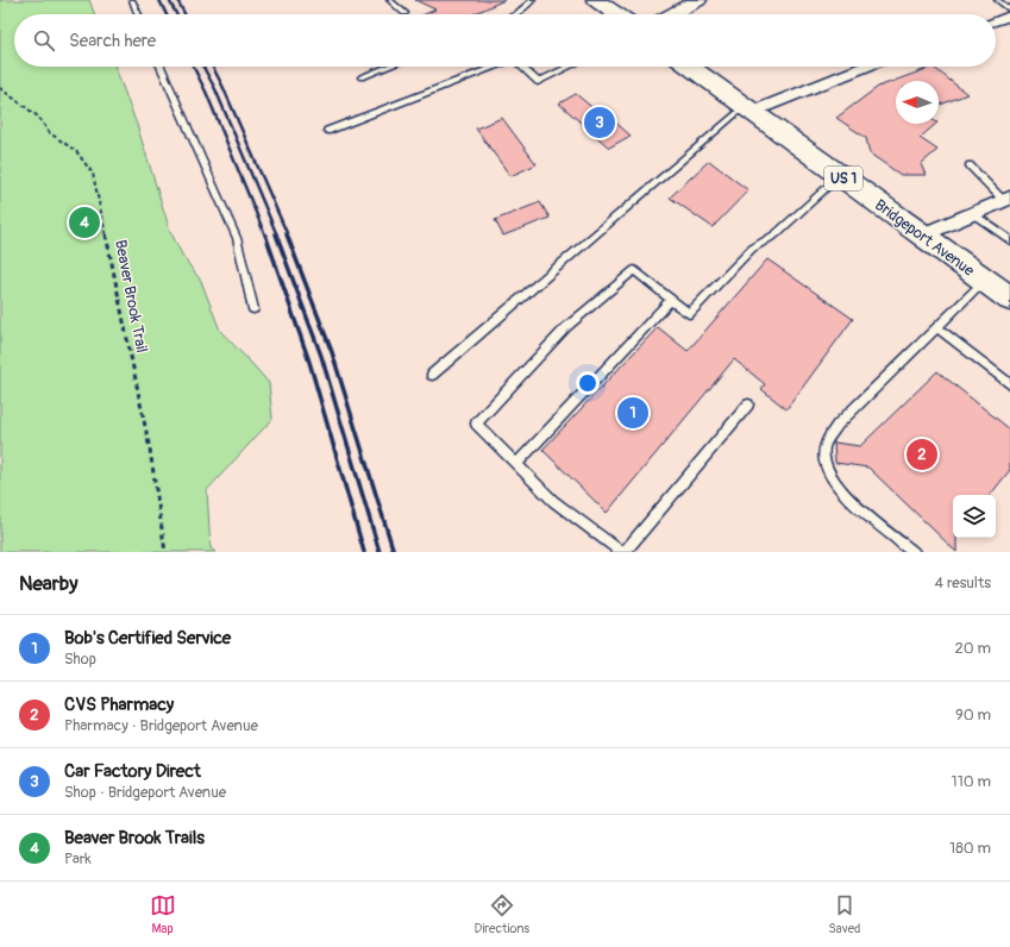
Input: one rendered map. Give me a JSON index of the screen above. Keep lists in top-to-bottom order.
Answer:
{
  "streets": {
    "main road": ["US 1", "Bridgeport Avenue"],
    "path": ["Beaver Brook Trail"]
  },
  "north": "left",
  "page": {
    "search": "Search here",
    "pins": [
      "3",
      "4",
      "1",
      "2"
    ],
    "heading": ["Nearby", "4 results"],
    "list": [
      {
        "mark": "1",
        "name": "Bob's Certified Service",
        "note": "Shop",
        "value": "20 m"
      },
      {
        "mark": "2",
        "name": "CVS Pharmacy",
        "note": "Pharmacy · Bridgeport Avenue",
        "value": "90 m"
      },
      {
        "mark": "3",
        "name": "Car Factory Direct",
        "note": "Shop · Bridgeport Avenue",
        "value": "110 m"
      },
      {
        "mark": "4",
        "name": "Beaver Brook Trails",
        "note": "Park",
        "value": "180 m"
      }
    ],
    "nav": ["Map", "Directions", "Saved"]
  }
}
